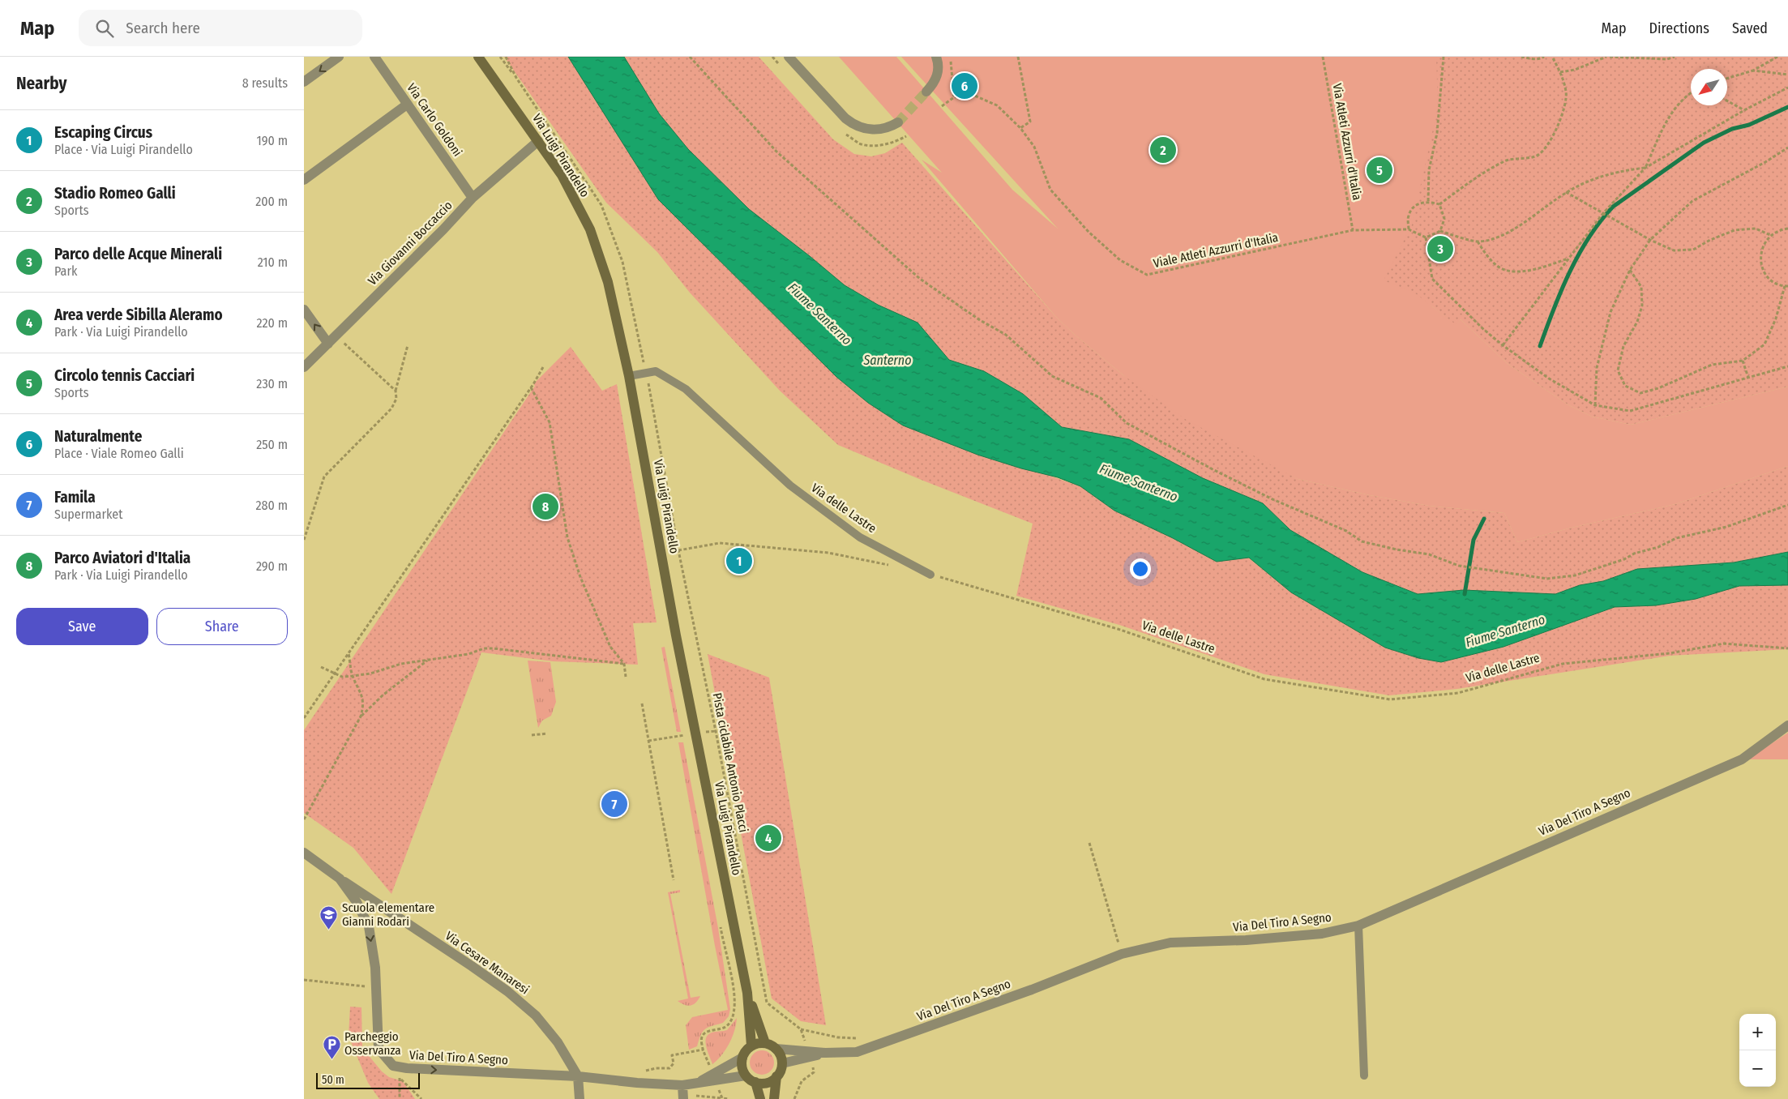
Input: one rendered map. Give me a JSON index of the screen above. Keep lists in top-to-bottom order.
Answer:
{
  "streets": {
    "street": [
      "Via Carlo Goldoni",
      "Via Luigi Pirandello",
      "Via Giovanni Boccaccio",
      "Via Del Tiro A Segno",
      "Via Cesare Manaresi"
    ],
    "lane": ["Via delle Lastre"],
    "path": ["Via Atleti Azzurri d'Italia", "Viale Atleti Azzurri d'Italia", "Pista ciclabile Antonio Placci"]
  },
  "crossings": [
    ["Via Carlo Goldoni", "Via Giovanni Boccaccio"],
    ["Via Atleti Azzurri d'Italia", "Viale Atleti Azzurri d'Italia"],
    ["Via Luigi Pirandello", "Via Giovanni Boccaccio"],
    ["Via Luigi Pirandello", "Via delle Lastre"],
    ["Via Luigi Pirandello", "Via Del Tiro A Segno"],
    ["Via Del Tiro A Segno", "Via Cesare Manaresi"]
  ],
  "water": ["Fiume Santerno", "Santerno"],
  "places": {
    "school or university": ["Scuola elementare Gianni Rodari"],
    "parking": ["Parcheggio Osservanza"]
  },
  "scale_bar": "50 m",
  "north": "bottom left",
  "page": {
    "header": "Map",
    "search": "Search here",
    "nav": ["Map", "Directions", "Saved"],
    "heading": ["Nearby", "8 results"],
    "pins": [
      "6",
      "2",
      "5",
      "3",
      "8",
      "1",
      "7",
      "4"
    ],
    "list": [
      {
        "mark": "1",
        "name": "Escaping Circus",
        "note": "Place · Via Luigi Pirandello",
        "value": "190 m"
      },
      {
        "mark": "2",
        "name": "Stadio Romeo Galli",
        "note": "Sports",
        "value": "200 m"
      },
      {
        "mark": "3",
        "name": "Parco delle Acque Minerali",
        "note": "Park",
        "value": "210 m"
      },
      {
        "mark": "4",
        "name": "Area verde Sibilla Aleramo",
        "note": "Park · Via Luigi Pirandello",
        "value": "220 m"
      },
      {
        "mark": "5",
        "name": "Circolo tennis Cacciari",
        "note": "Sports",
        "value": "230 m"
      },
      {
        "mark": "6",
        "name": "Naturalmente",
        "note": "Place · Viale Romeo Galli",
        "value": "250 m"
      },
      {
        "mark": "7",
        "name": "Famila",
        "note": "Supermarket",
        "value": "280 m"
      },
      {
        "mark": "8",
        "name": "Parco Aviatori d'Italia",
        "note": "Park · Via Luigi Pirandello",
        "value": "290 m"
      }
    ],
    "buttons": ["Save", "Share"],
    "map_buttons": ["+", "−"],
    "scale": "50 m"
  }
}
